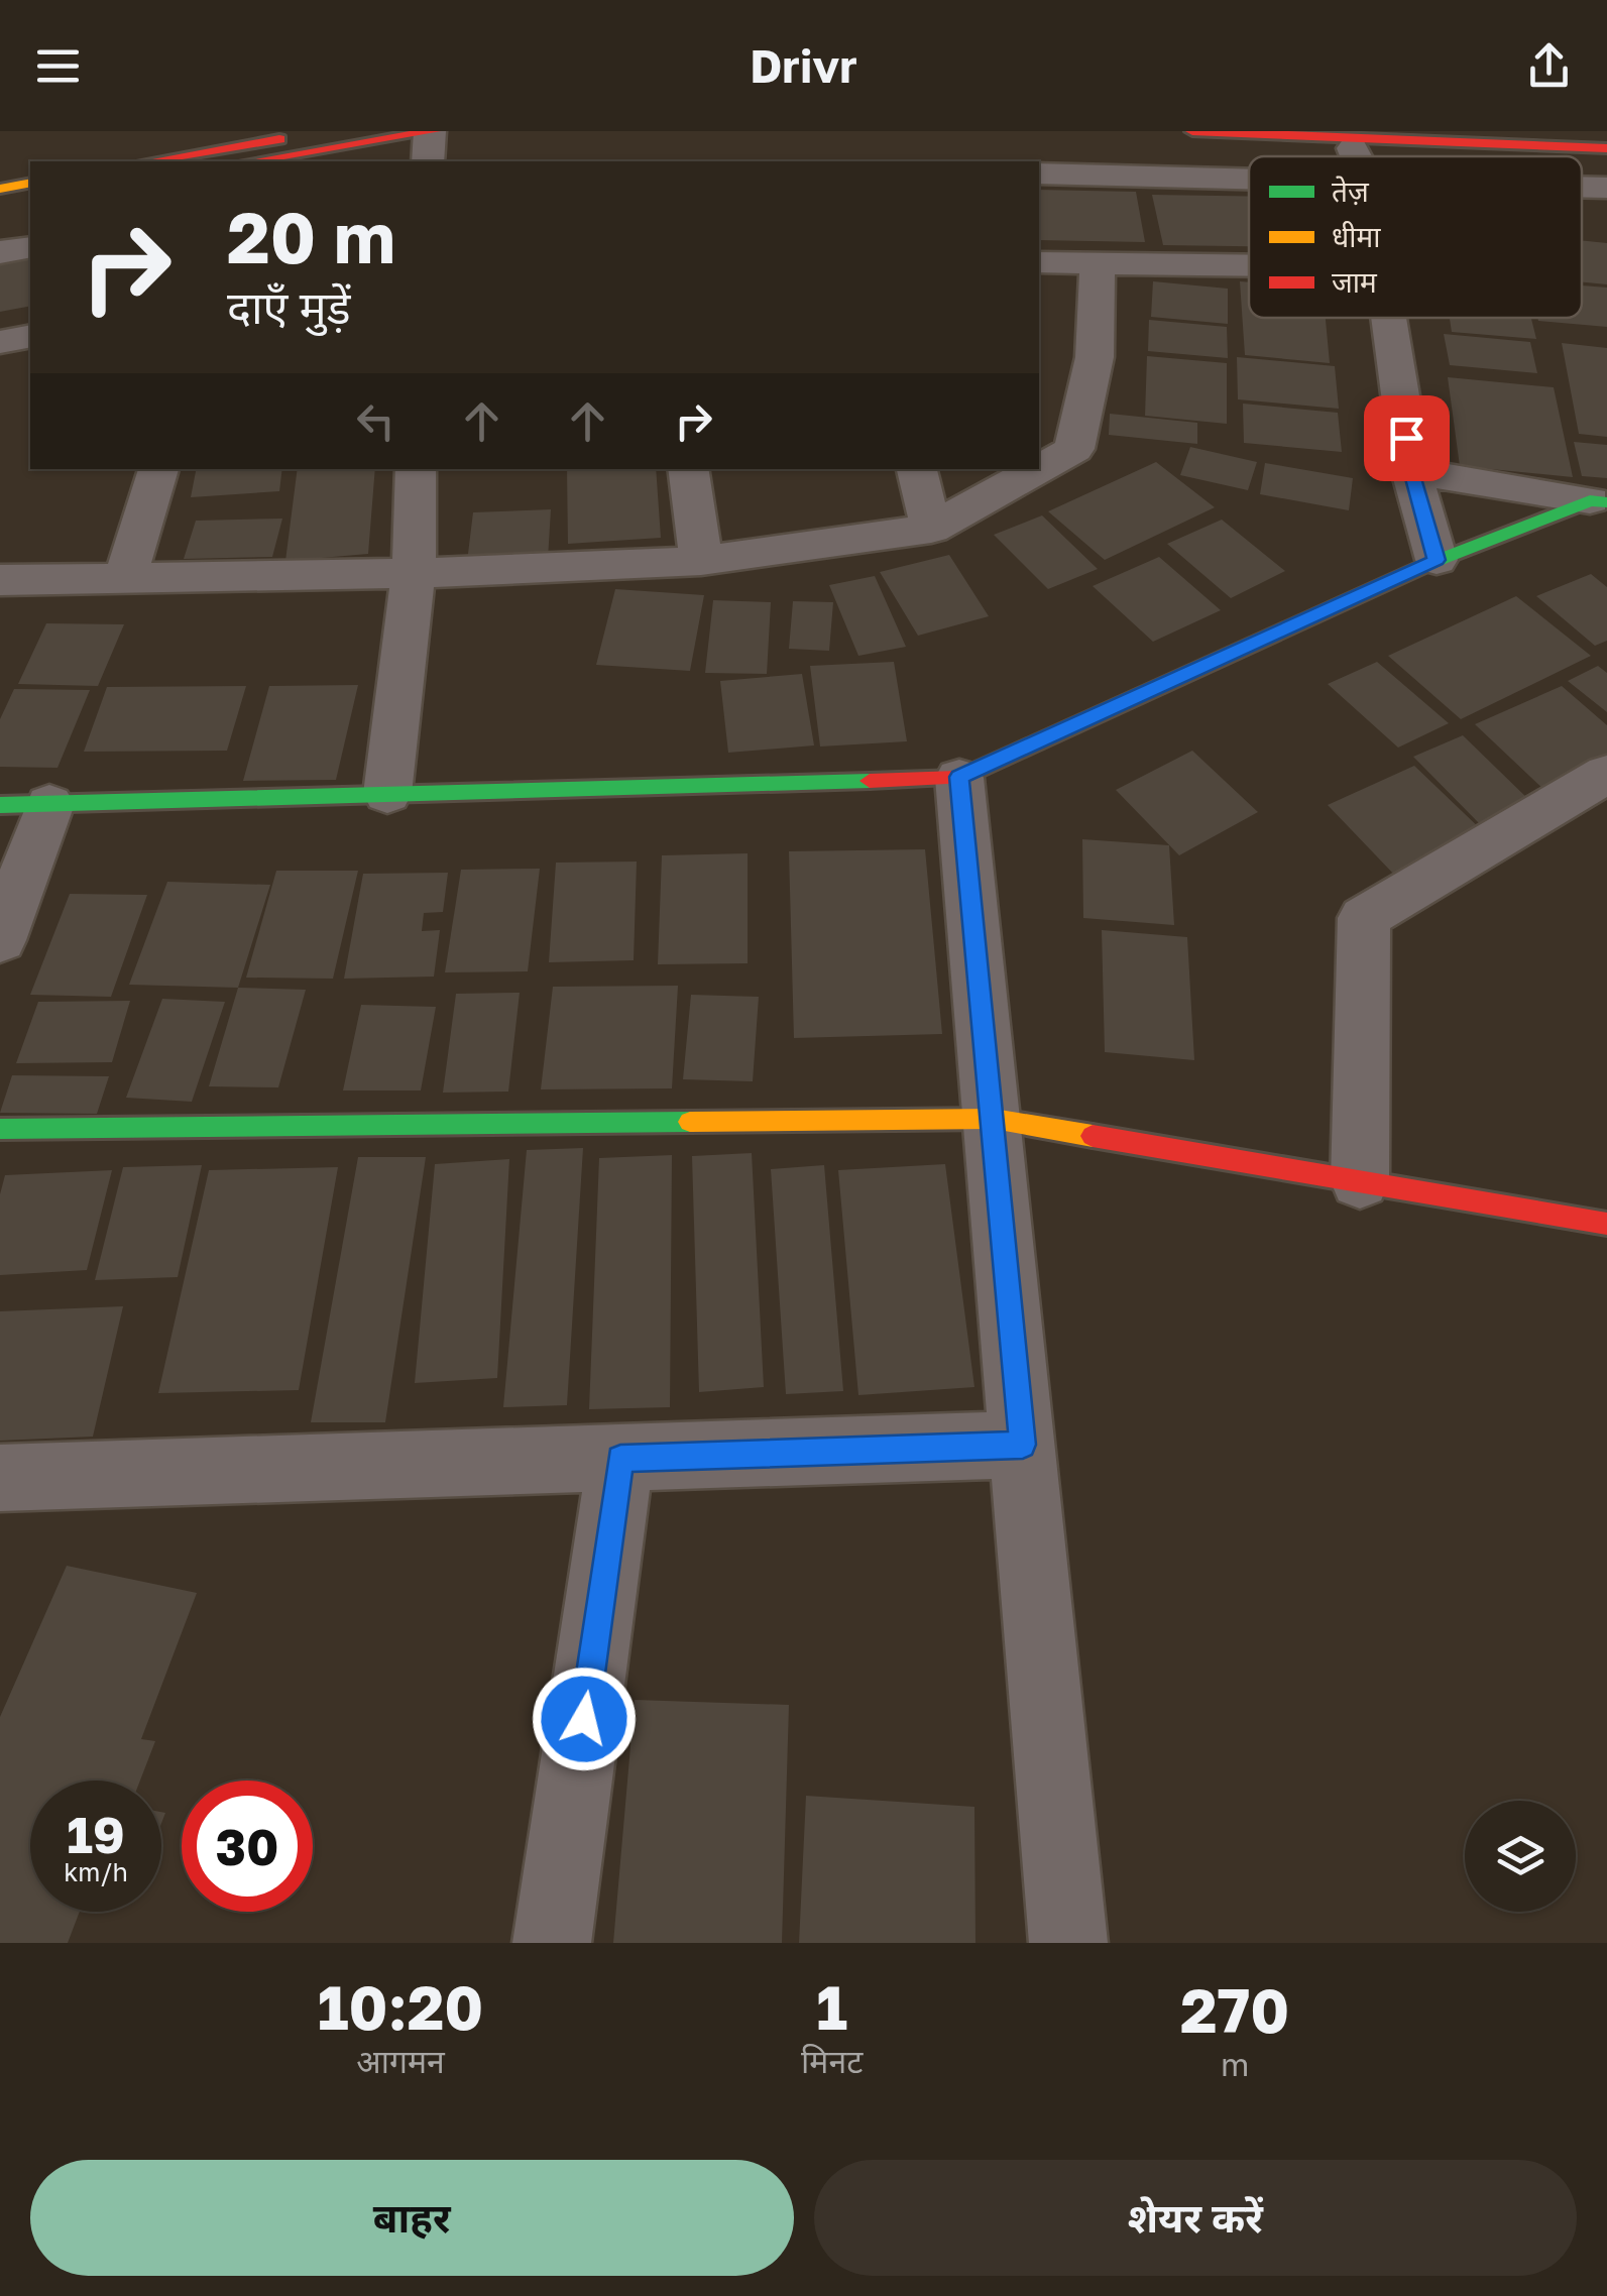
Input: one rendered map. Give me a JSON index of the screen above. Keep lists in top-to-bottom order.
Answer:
{
  "legend": ["तेज़", "धीमा", "जाम"],
  "page": {
    "header": "Drivr",
    "turn": ["20 m", "दाएँ मुड़ें"],
    "speed": "19 km/h",
    "limit": "30",
    "eta": [
      "10:20",
      "आगमन",
      "1",
      "मिनट",
      "270",
      "m"
    ],
    "buttons": ["बाहर", "शेयर करें"]
  }
}
